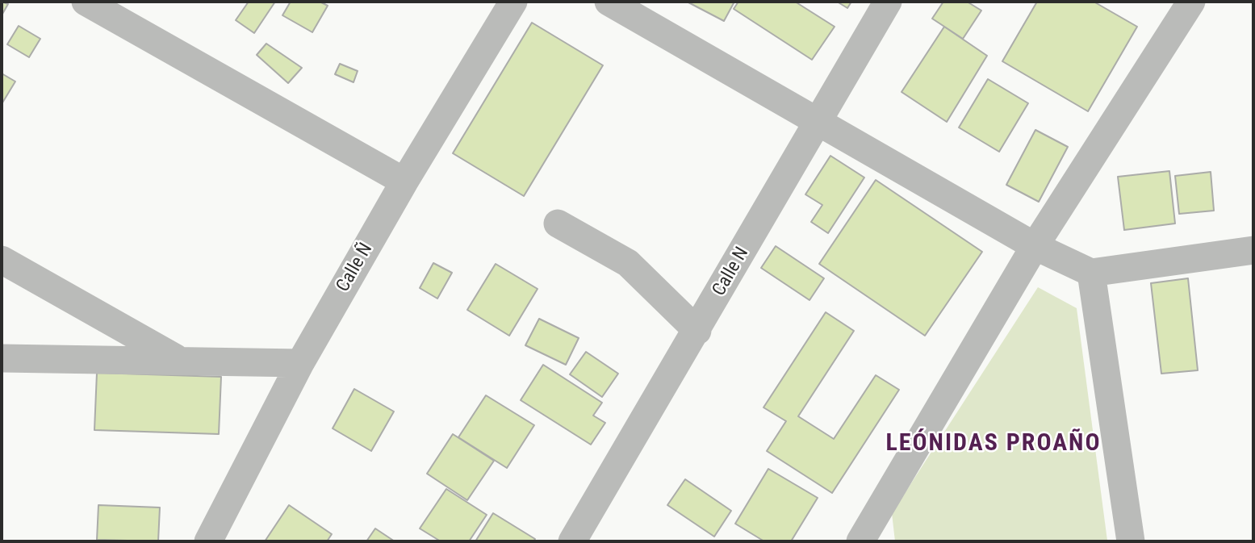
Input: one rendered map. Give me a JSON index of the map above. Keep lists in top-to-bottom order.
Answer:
{
  "streets": {
    "street": ["Calle Ñ", "Calle N"]
  },
  "districts": ["LEÓNIDAS PROAÑO"]
}
